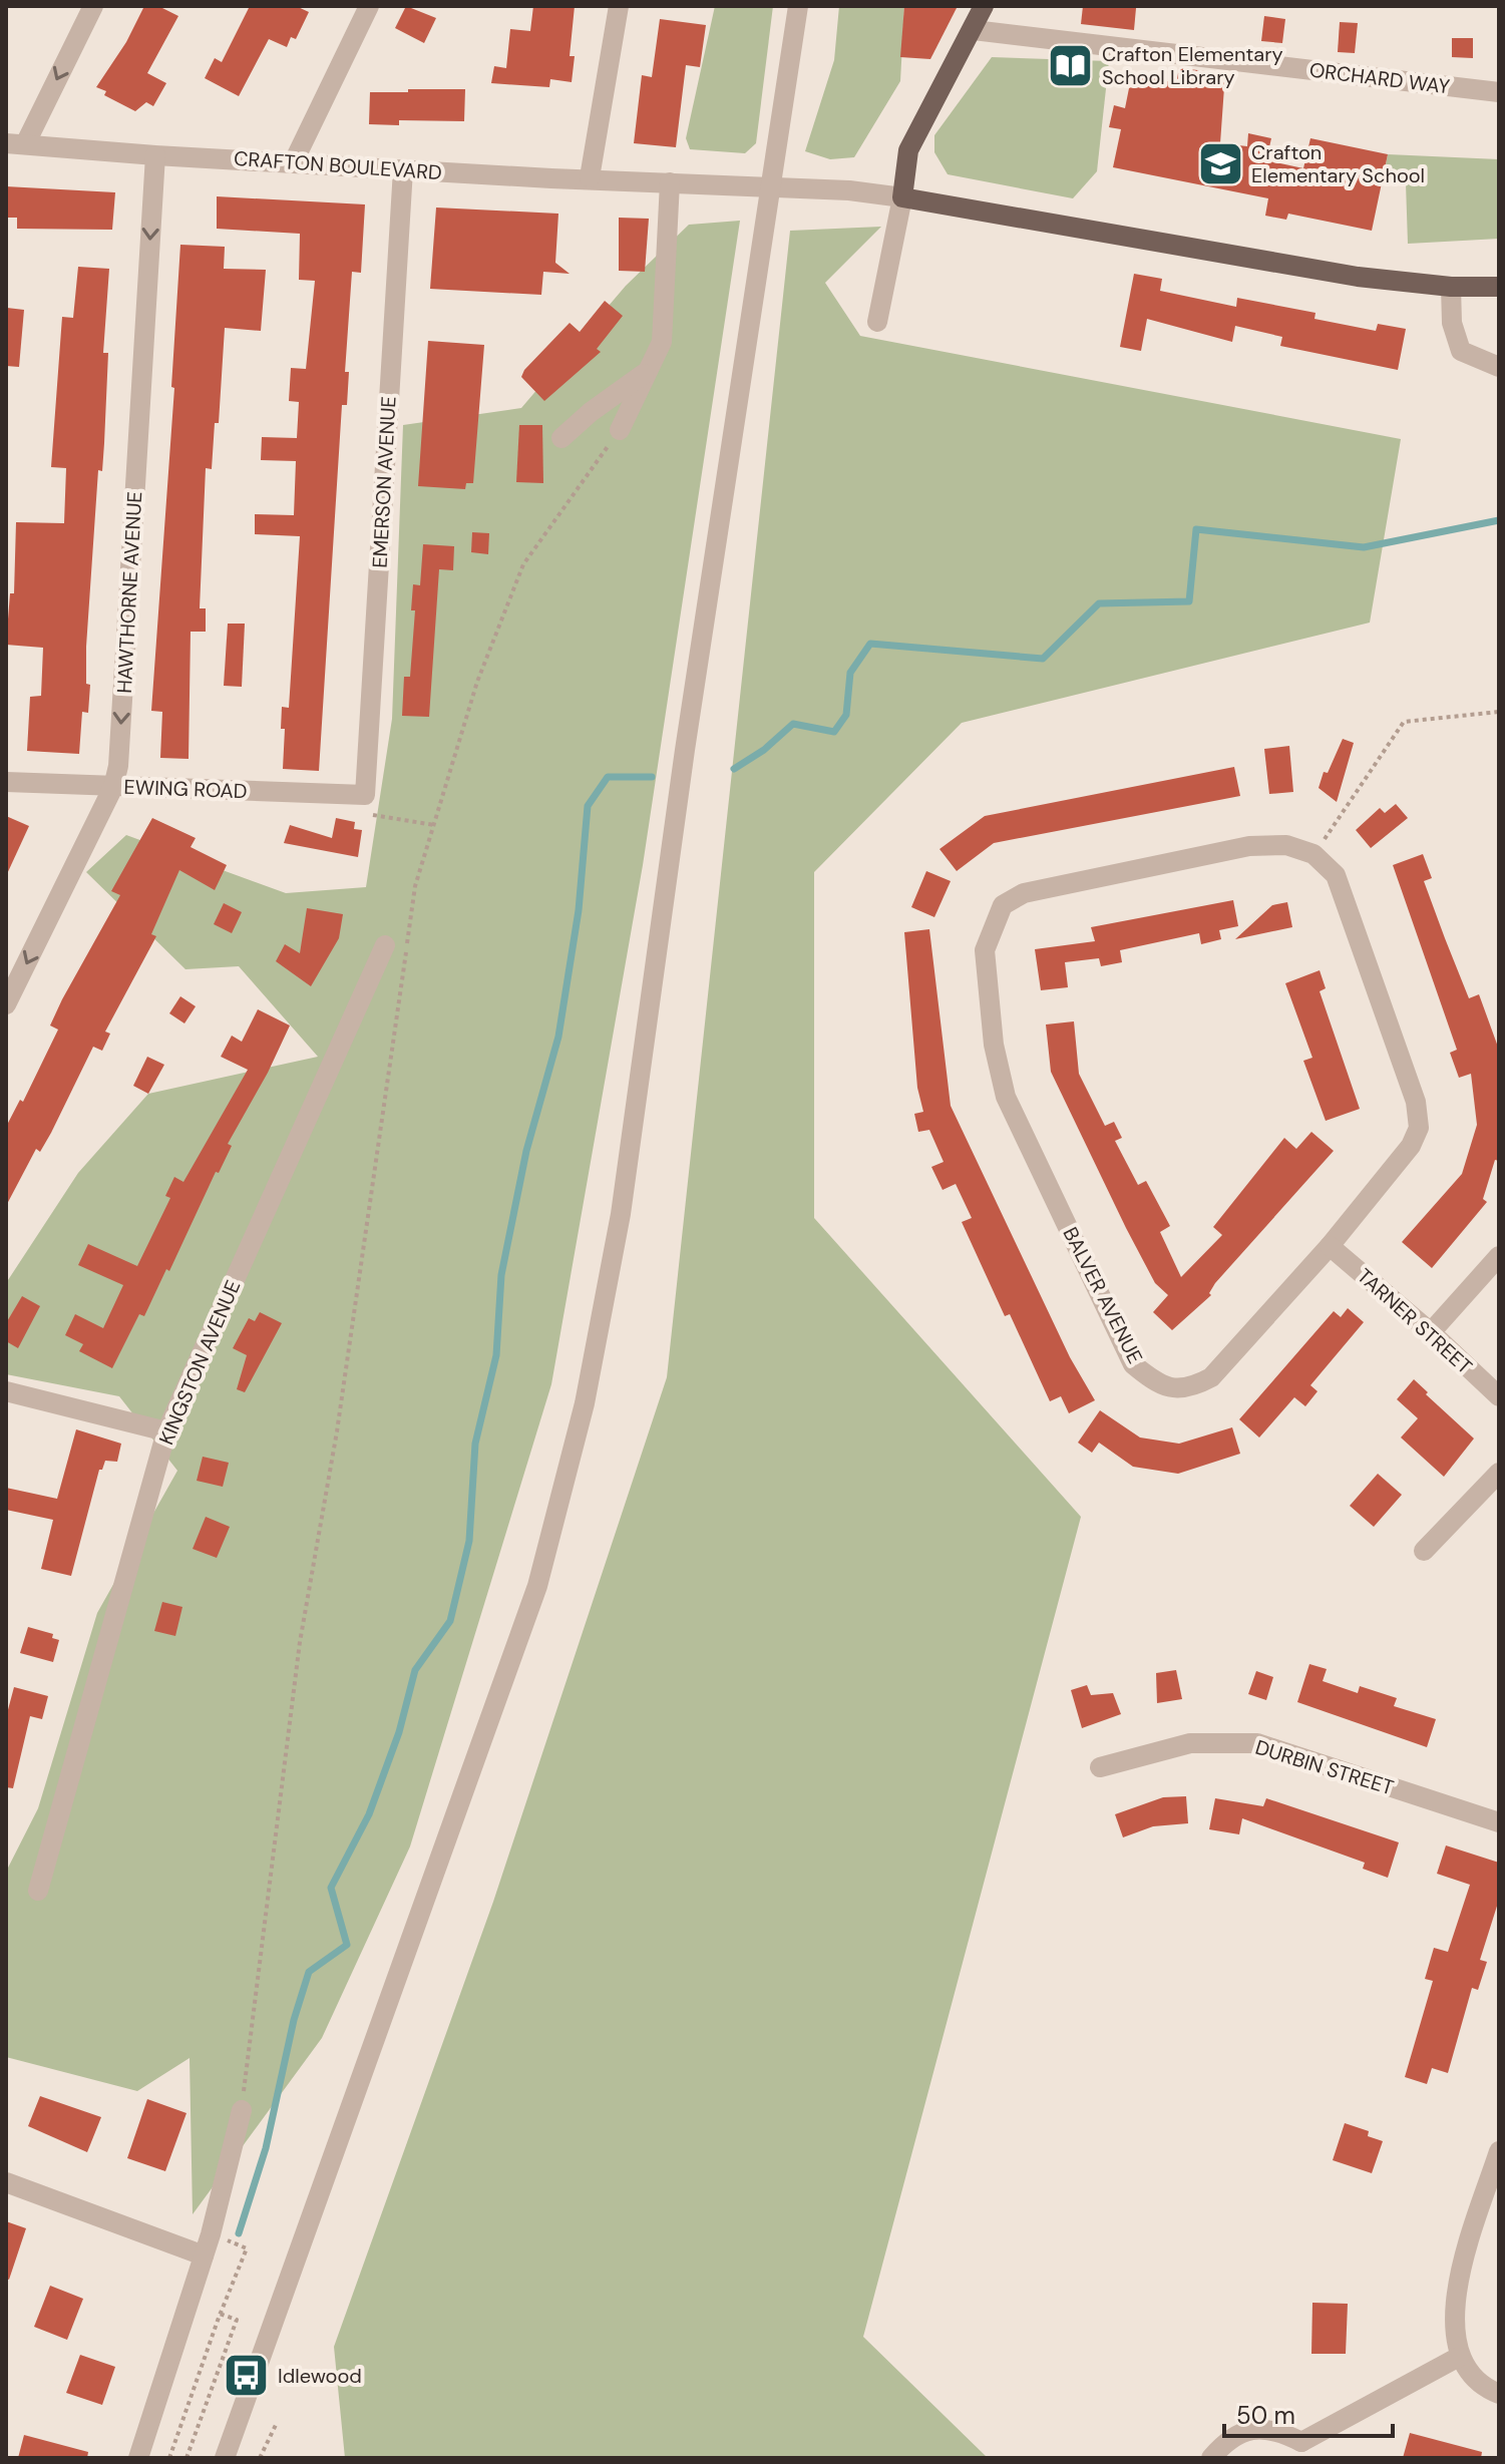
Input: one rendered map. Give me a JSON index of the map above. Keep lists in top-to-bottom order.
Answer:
{
  "streets": {
    "street": [
      "ORCHARD WAY",
      "CRAFTON BOULEVARD",
      "EMERSON AVENUE",
      "HAWTHORNE AVENUE",
      "EWING ROAD",
      "BALVER AVENUE",
      "TARNER STREET",
      "KINGSTON AVENUE",
      "DURBIN STREET"
    ]
  },
  "crossings": [
    ["CRAFTON BOULEVARD", "EMERSON AVENUE"],
    ["CRAFTON BOULEVARD", "HAWTHORNE AVENUE"],
    ["EMERSON AVENUE", "EWING ROAD"],
    ["HAWTHORNE AVENUE", "EWING ROAD"],
    ["BALVER AVENUE", "TARNER STREET"]
  ],
  "one_way": ["HAWTHORNE AVENUE"],
  "places": {
    "library": ["Crafton Elementary School Library"],
    "school or university": ["Crafton Elementary School"],
    "bus stop": ["Idlewood"]
  },
  "scale_bar": "50 m"
}
